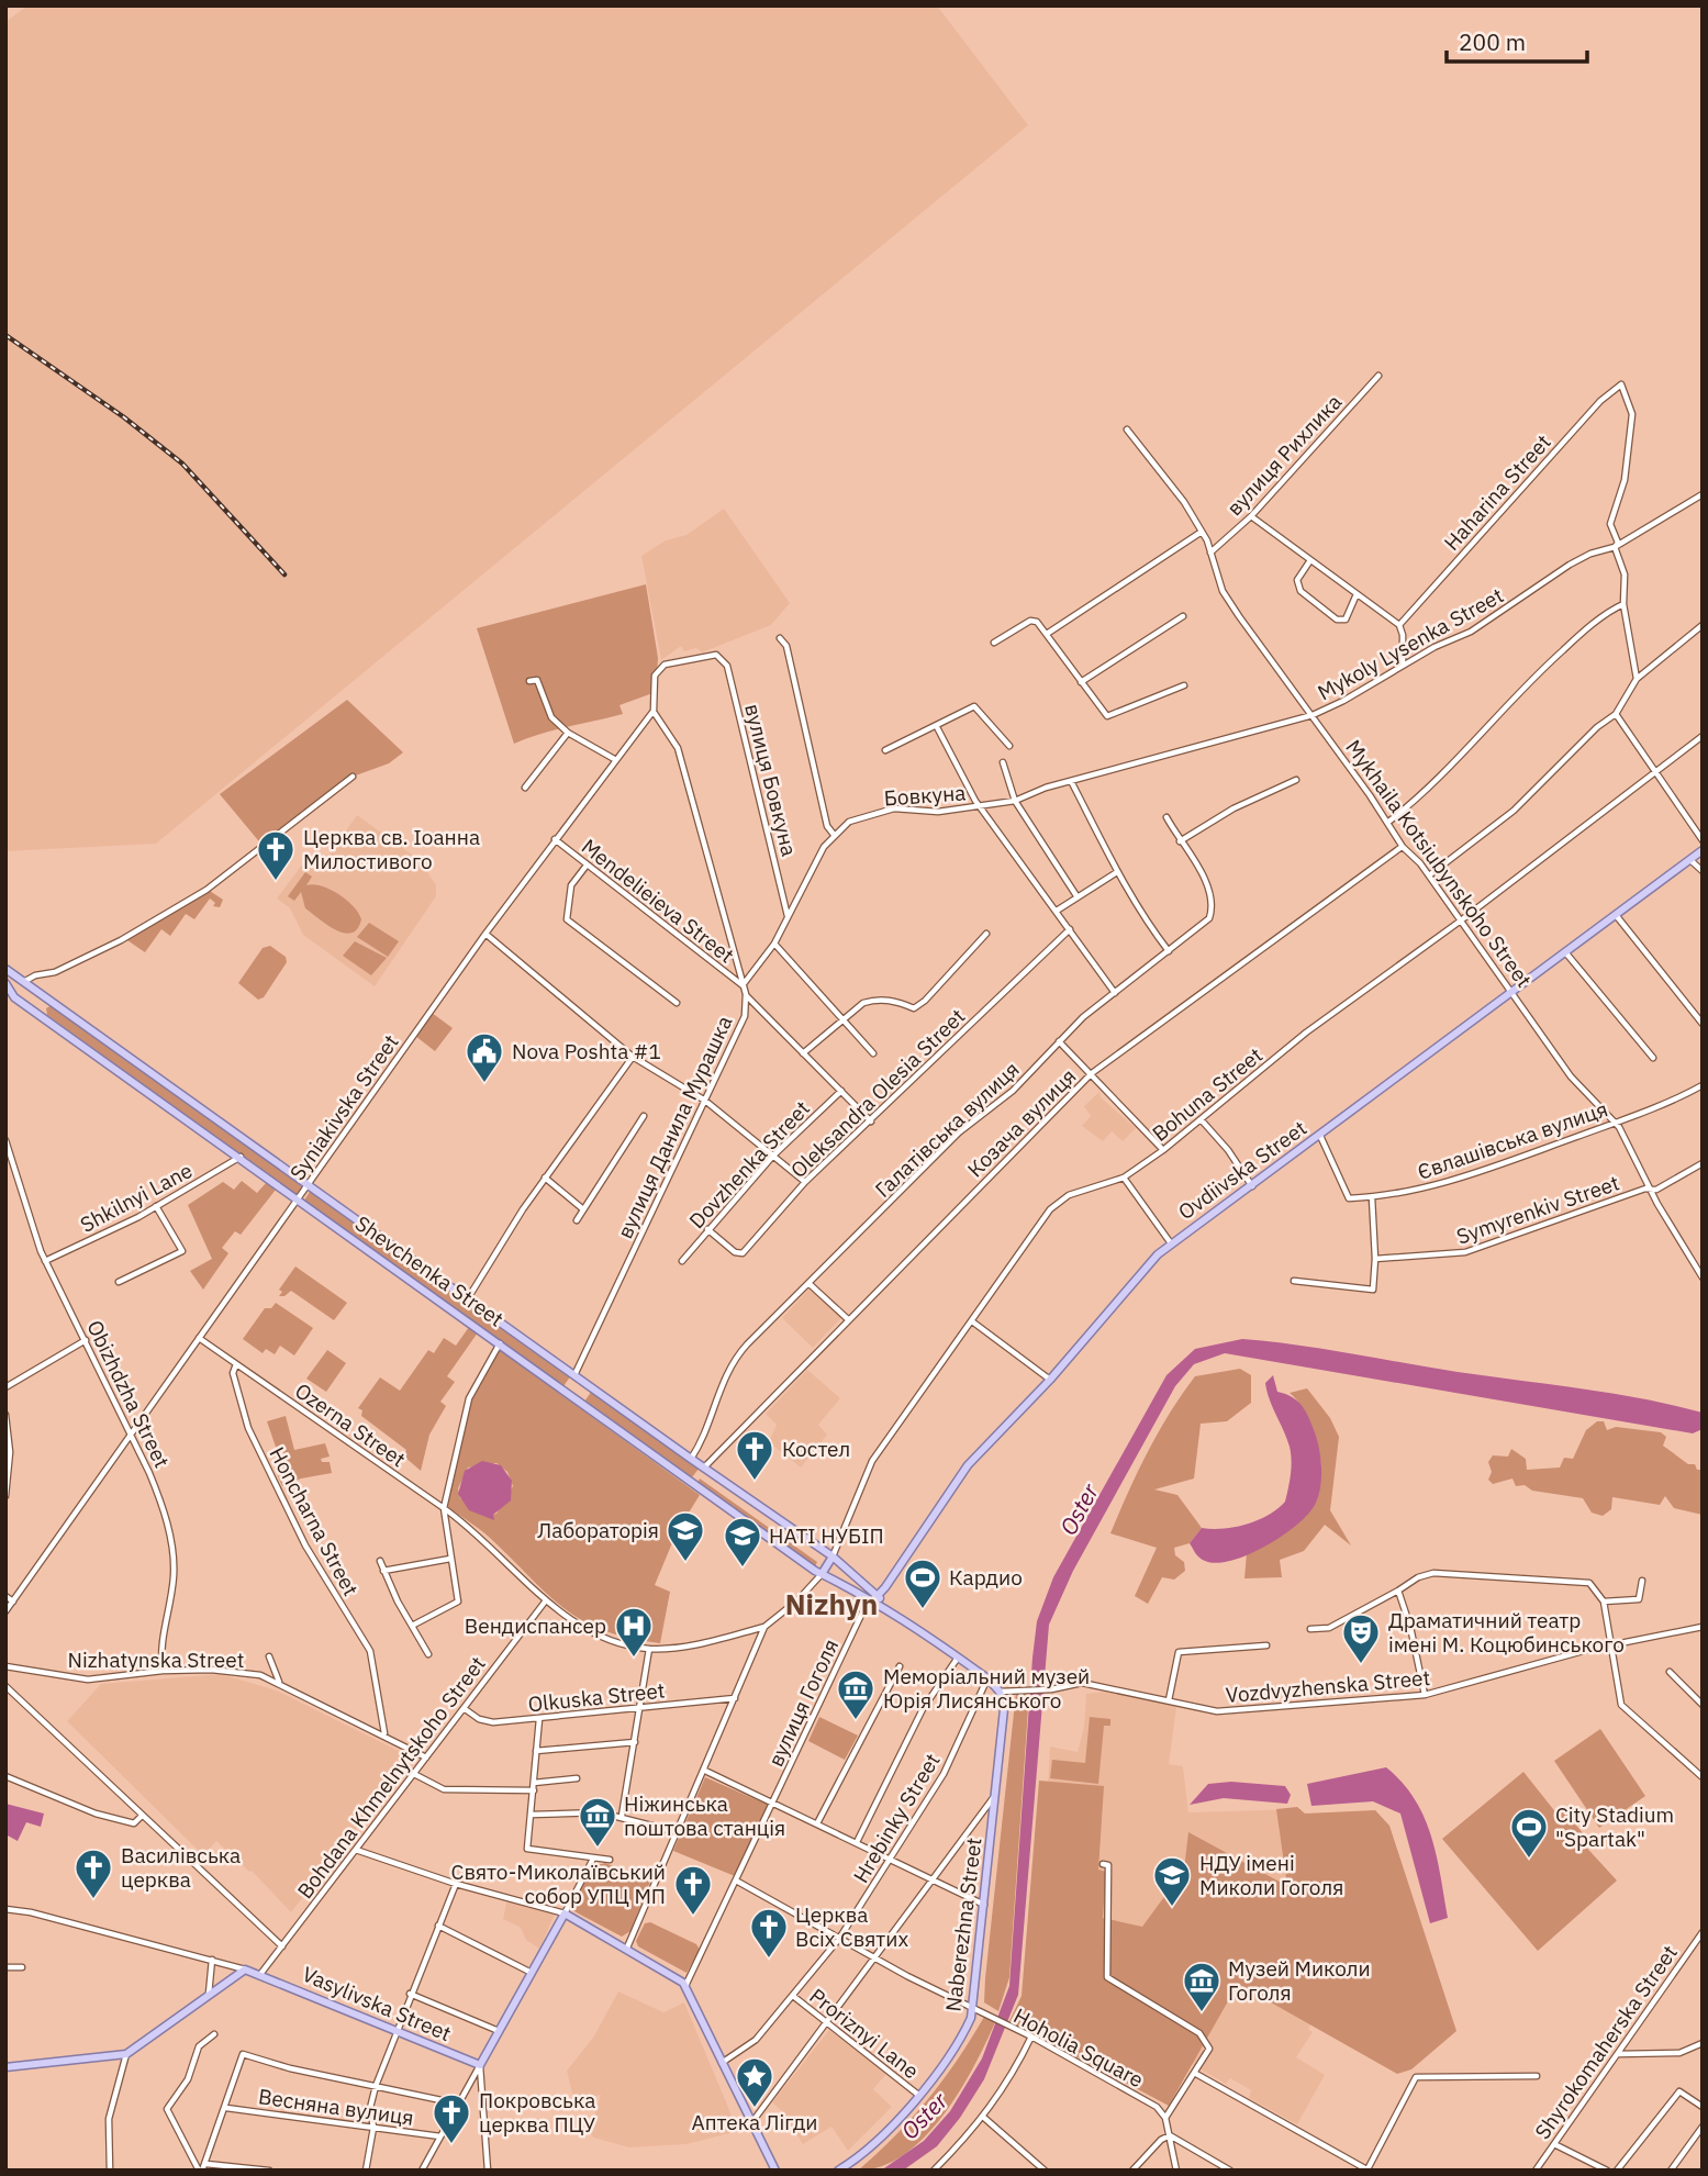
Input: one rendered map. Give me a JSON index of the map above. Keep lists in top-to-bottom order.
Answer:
{
  "streets": {
    "main road": [
      "Ovdiivska Street",
      "Shevchenka Street",
      "Naberezhna Street",
      "Vasylivska Street"
    ],
    "street": [
      "вулиця Рихлика",
      "Haharina Street",
      "Mykoly Lysenka Street",
      "вулиця Бовкуна",
      "Бовкуна",
      "Mykhaila Kotsiubynskoho Street",
      "Mendelieieva Street",
      "Oleksandra Olesia Street",
      "Bohuna Street",
      "Syniakivska Street",
      "Козача вулиця",
      "вулиця Данила Мурашка",
      "Галатівська вулиця",
      "Євлашівська вулиця",
      "Dovzhenka Street",
      "Shkilnyi Lane",
      "Symyrenkiv Street",
      "Obizhdzha Street",
      "Ozerna Street",
      "Honcharna Street",
      "Nizhatynska Street",
      "Vozdvyzhenska Street",
      "Olkuska Street",
      "вулиця Гоголя",
      "Bohdana Khmelnytskoho Street",
      "Hrebinky Street",
      "Proriznyi Lane",
      "Shyrokomaherska Street",
      "Hoholia Square",
      "Весняна вулиця"
    ]
  },
  "crossings": [
    ["вулиця Рихлика", "Mykhaila Kotsiubynskoho Street"],
    ["Haharina Street", "Mykoly Lysenka Street"],
    ["Mykoly Lysenka Street", "Бовкуна"],
    ["Mykoly Lysenka Street", "Mykhaila Kotsiubynskoho Street"],
    ["вулиця Бовкуна", "Бовкуна"],
    ["вулиця Бовкуна", "Syniakivska Street"],
    ["вулиця Бовкуна", "вулиця Данила Мурашка"],
    ["Бовкуна", "Mendelieieva Street"],
    ["Бовкуна", "вулиця Данила Мурашка"],
    ["Mykhaila Kotsiubynskoho Street", "Bohuna Street"],
    ["Mykhaila Kotsiubynskoho Street", "Козача вулиця"],
    ["Mykhaila Kotsiubynskoho Street", "Євлашівська вулиця"],
    ["Mykhaila Kotsiubynskoho Street", "Ovdiivska Street"],
    ["Mykhaila Kotsiubynskoho Street", "Symyrenkiv Street"],
    ["Mendelieieva Street", "Syniakivska Street"],
    ["Mendelieieva Street", "вулиця Данила Мурашка"],
    ["Oleksandra Olesia Street", "Dovzhenka Street"],
    ["Bohuna Street", "Shevchenka Street"],
    ["Syniakivska Street", "вулиця Данила Мурашка"],
    ["Syniakivska Street", "Shevchenka Street"],
    ["Syniakivska Street", "Obizhdzha Street"],
    ["Syniakivska Street", "Ozerna Street"],
    ["Козача вулиця", "Shevchenka Street"],
    ["вулиця Данила Мурашка", "Shevchenka Street"],
    ["Галатівська вулиця", "Shevchenka Street"],
    ["Ovdiivska Street", "Shevchenka Street"],
    ["Ovdiivska Street", "вулиця Гоголя"],
    ["Shkilnyi Lane", "Shevchenka Street"],
    ["Shkilnyi Lane", "Obizhdzha Street"],
    ["Shevchenka Street", "вулиця Гоголя"],
    ["Obizhdzha Street", "Nizhatynska Street"],
    ["Ozerna Street", "Honcharna Street"],
    ["Ozerna Street", "Bohdana Khmelnytskoho Street"],
    ["Honcharna Street", "Nizhatynska Street"],
    ["Nizhatynska Street", "Bohdana Khmelnytskoho Street"],
    ["Vozdvyzhenska Street", "Naberezhna Street"],
    ["Olkuska Street", "Bohdana Khmelnytskoho Street"],
    ["вулиця Гоголя", "Hoholia Square"],
    ["Bohdana Khmelnytskoho Street", "Vasylivska Street"],
    ["Hrebinky Street", "Proriznyi Lane"],
    ["Hrebinky Street", "Hoholia Square"],
    ["Naberezhna Street", "Proriznyi Lane"],
    ["Naberezhna Street", "Hoholia Square"]
  ],
  "districts": ["Nizhyn"],
  "water": ["Oster"],
  "places": {
    "church": [
      "Церква св. Іоанна Милостивого",
      "Костел",
      "Василівська церква",
      "Свято-Миколаївський собор УПЦ МП",
      "Церква Всіх Святих",
      "Покровська церква ПЦУ"
    ],
    "public building": ["Nova Poshta #1"],
    "school or university": ["Лабораторія", "НАТІ НУБІП", "НДУ імені Миколи Гоголя"],
    "sports": ["Кардио", "City Stadium \"Spartak\""],
    "hospital": ["Вендиспансер"],
    "theatre": ["Драматичний театр імені М. Коцюбинського"],
    "museum": ["Меморіальний музей Юрія Лисянського", "Ніжинська поштова станція", "Музей Миколи Гоголя"],
    "place": ["Аптека Лігди"]
  },
  "scale_bar": "200 m"
}
